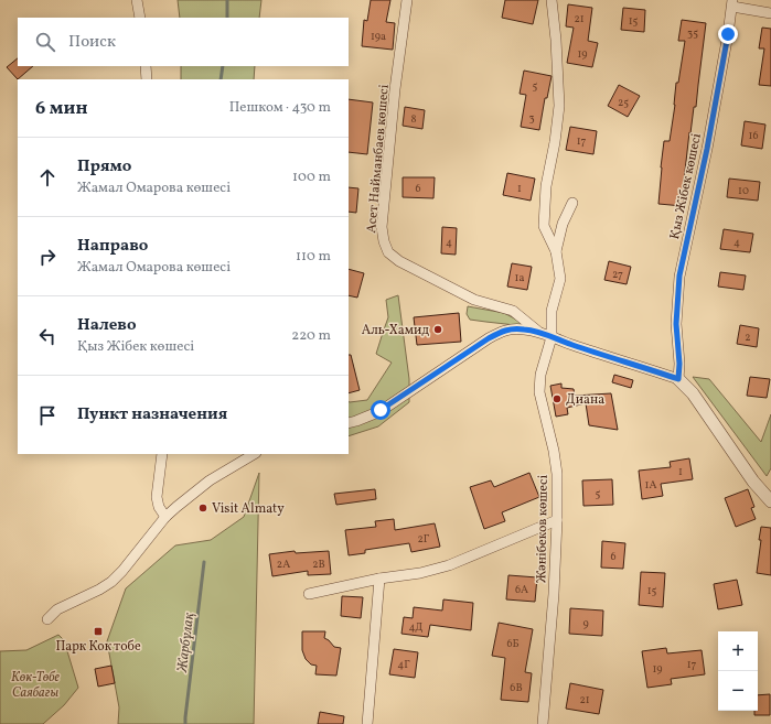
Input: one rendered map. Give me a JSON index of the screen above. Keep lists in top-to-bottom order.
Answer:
{
  "streets": {
    "street": ["Асет Найманбаев көшесі", "Қыз Жібек көшесі", "Жәнібеков көшесі"]
  },
  "water": ["Жарбұлақ"],
  "parks": ["Көк-Төбе Саябағы"],
  "places": {
    "other": ["Аль-Хамид", "Диана", "Visit Almaty"],
    "transit": ["Парк Кок тобе"]
  },
  "house_numbers": [
    "21",
    "15",
    "35",
    "19а",
    "19",
    "5",
    "25",
    "3",
    "8",
    "16",
    "17",
    "6",
    "1",
    "10",
    "4",
    "4",
    "27",
    "1а",
    "2",
    "1",
    "1А",
    "5",
    "2Г",
    "6",
    "2А",
    "2В",
    "6А",
    "15",
    "9",
    "4Д",
    "6Б",
    "4Г",
    "17",
    "19",
    "6В",
    "21"
  ],
  "page": {
    "search": "Поиск",
    "heading": ["6 мин", "Пешком · 430 m"],
    "list": [
      ["Прямо", "Жамал Омарова көшесі", "100 m"],
      ["Направо", "Жамал Омарова көшесі", "110 m"],
      ["Налево", "Қыз Жібек көшесі", "220 m"],
      "Пункт назначения"
    ],
    "map_buttons": ["+", "−"]
  }
}
